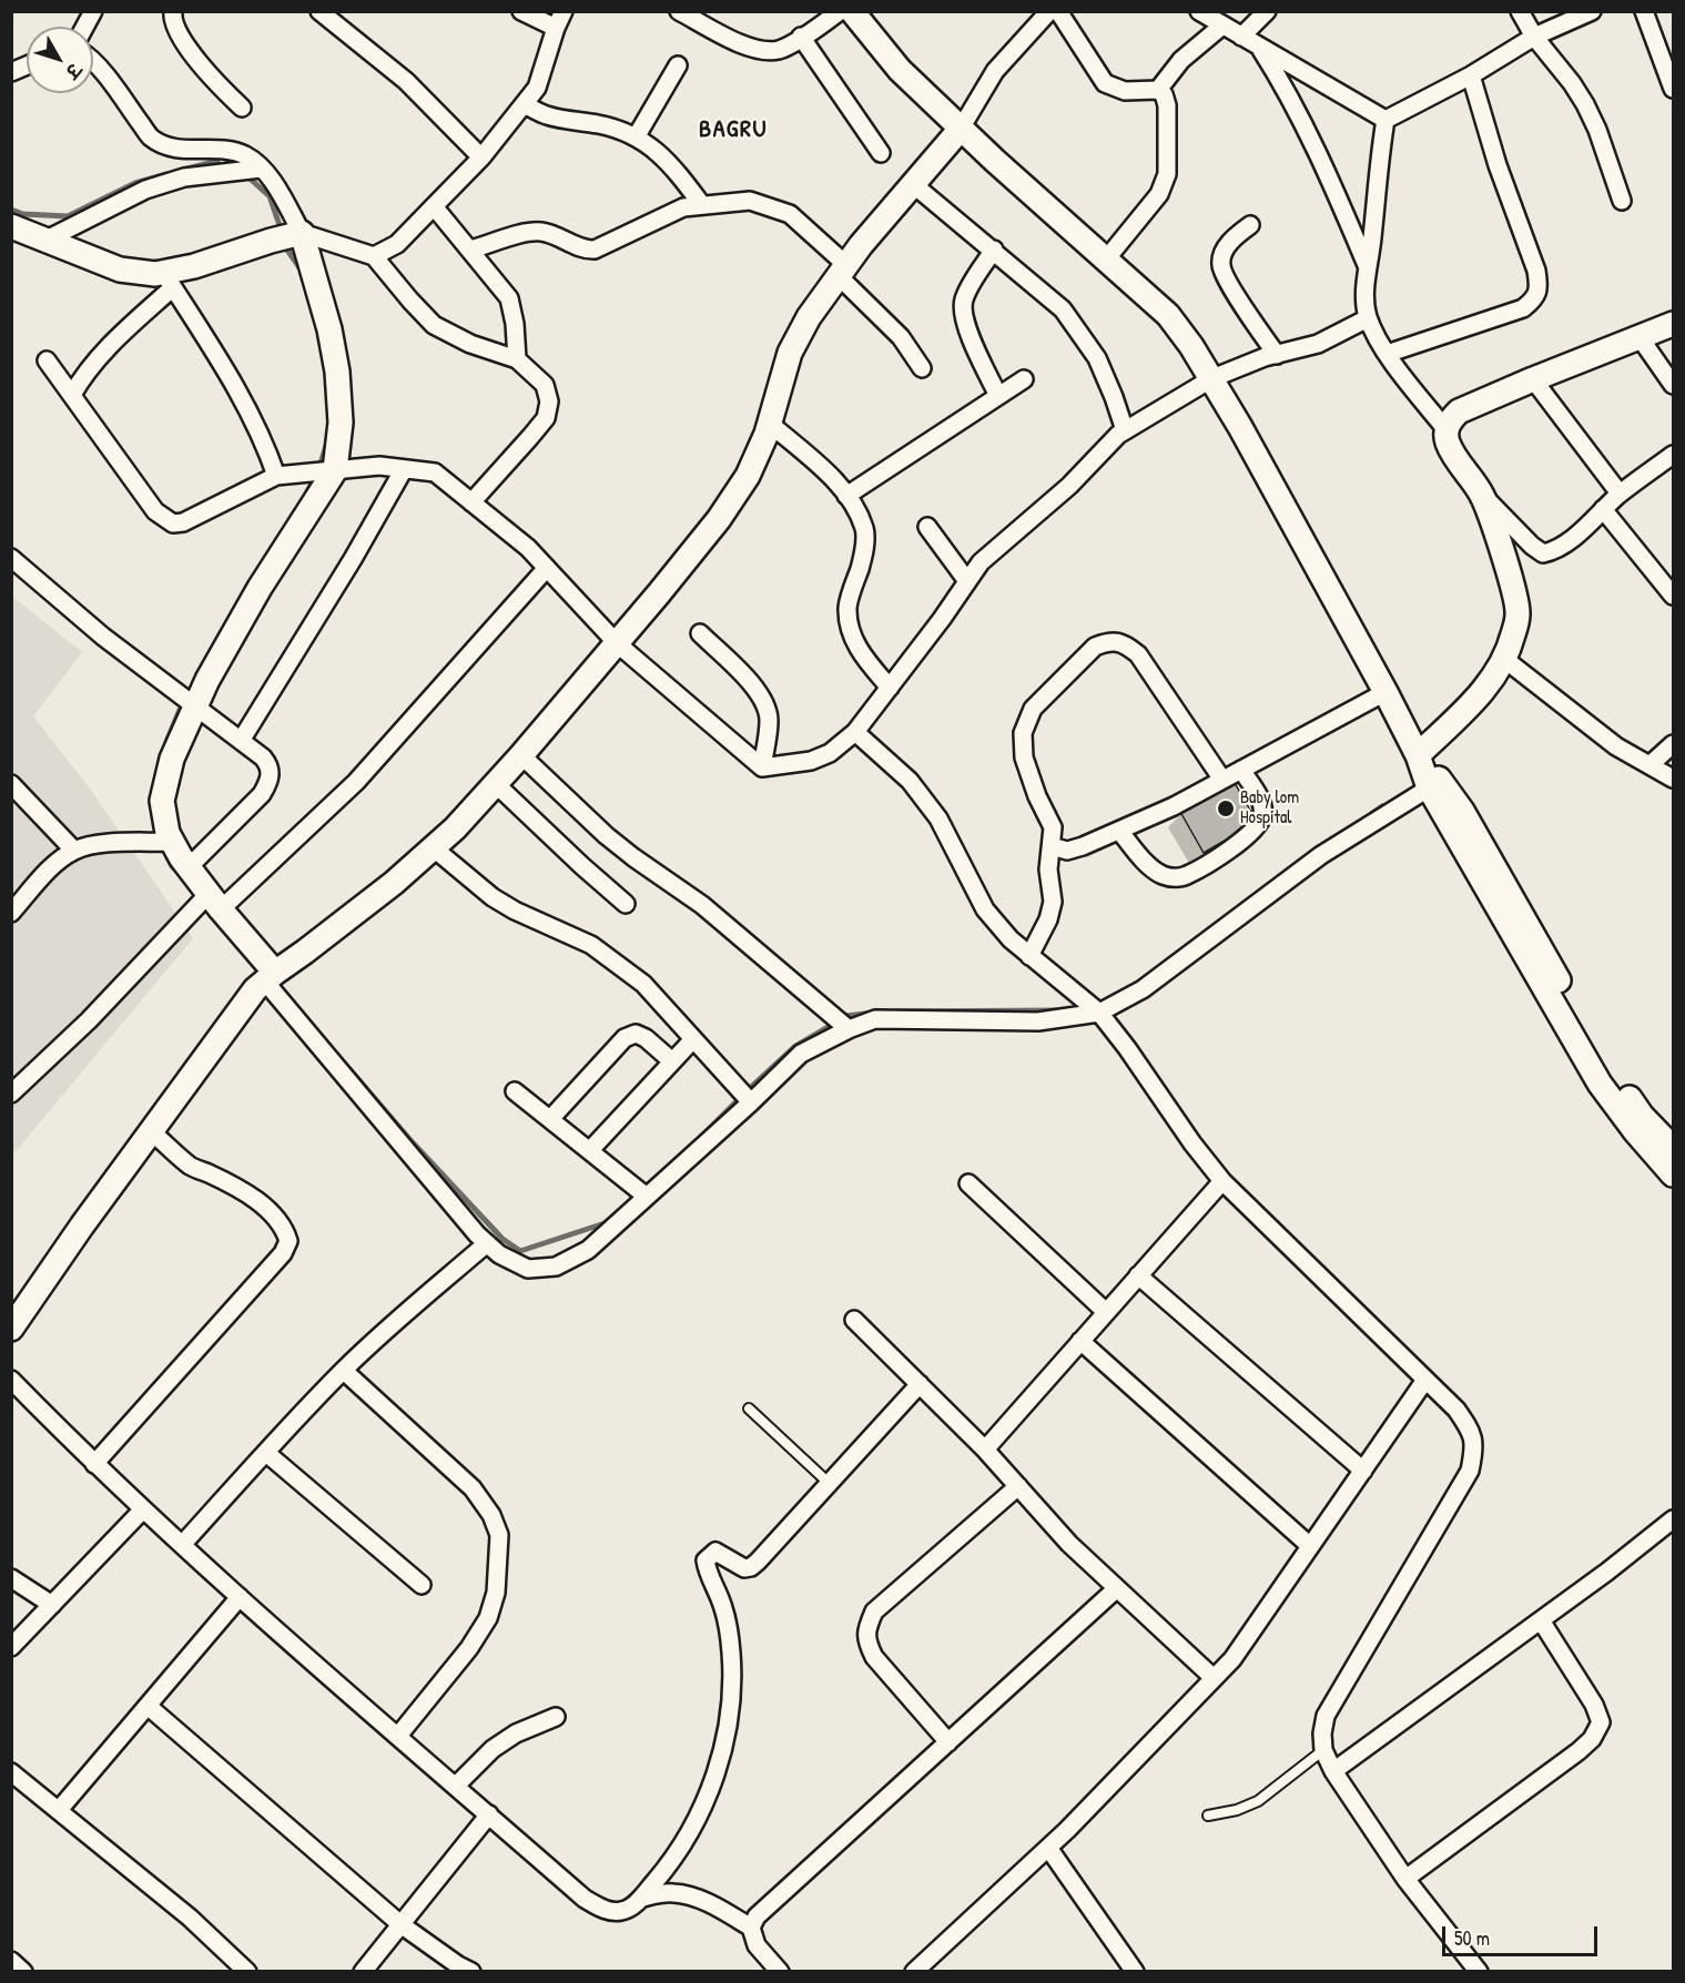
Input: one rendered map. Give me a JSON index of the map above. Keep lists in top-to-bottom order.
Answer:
{
  "districts": ["BAGRU"],
  "places": ["Baby lom Hospital"],
  "scale_bar": "50 m",
  "north": "bottom right"
}
